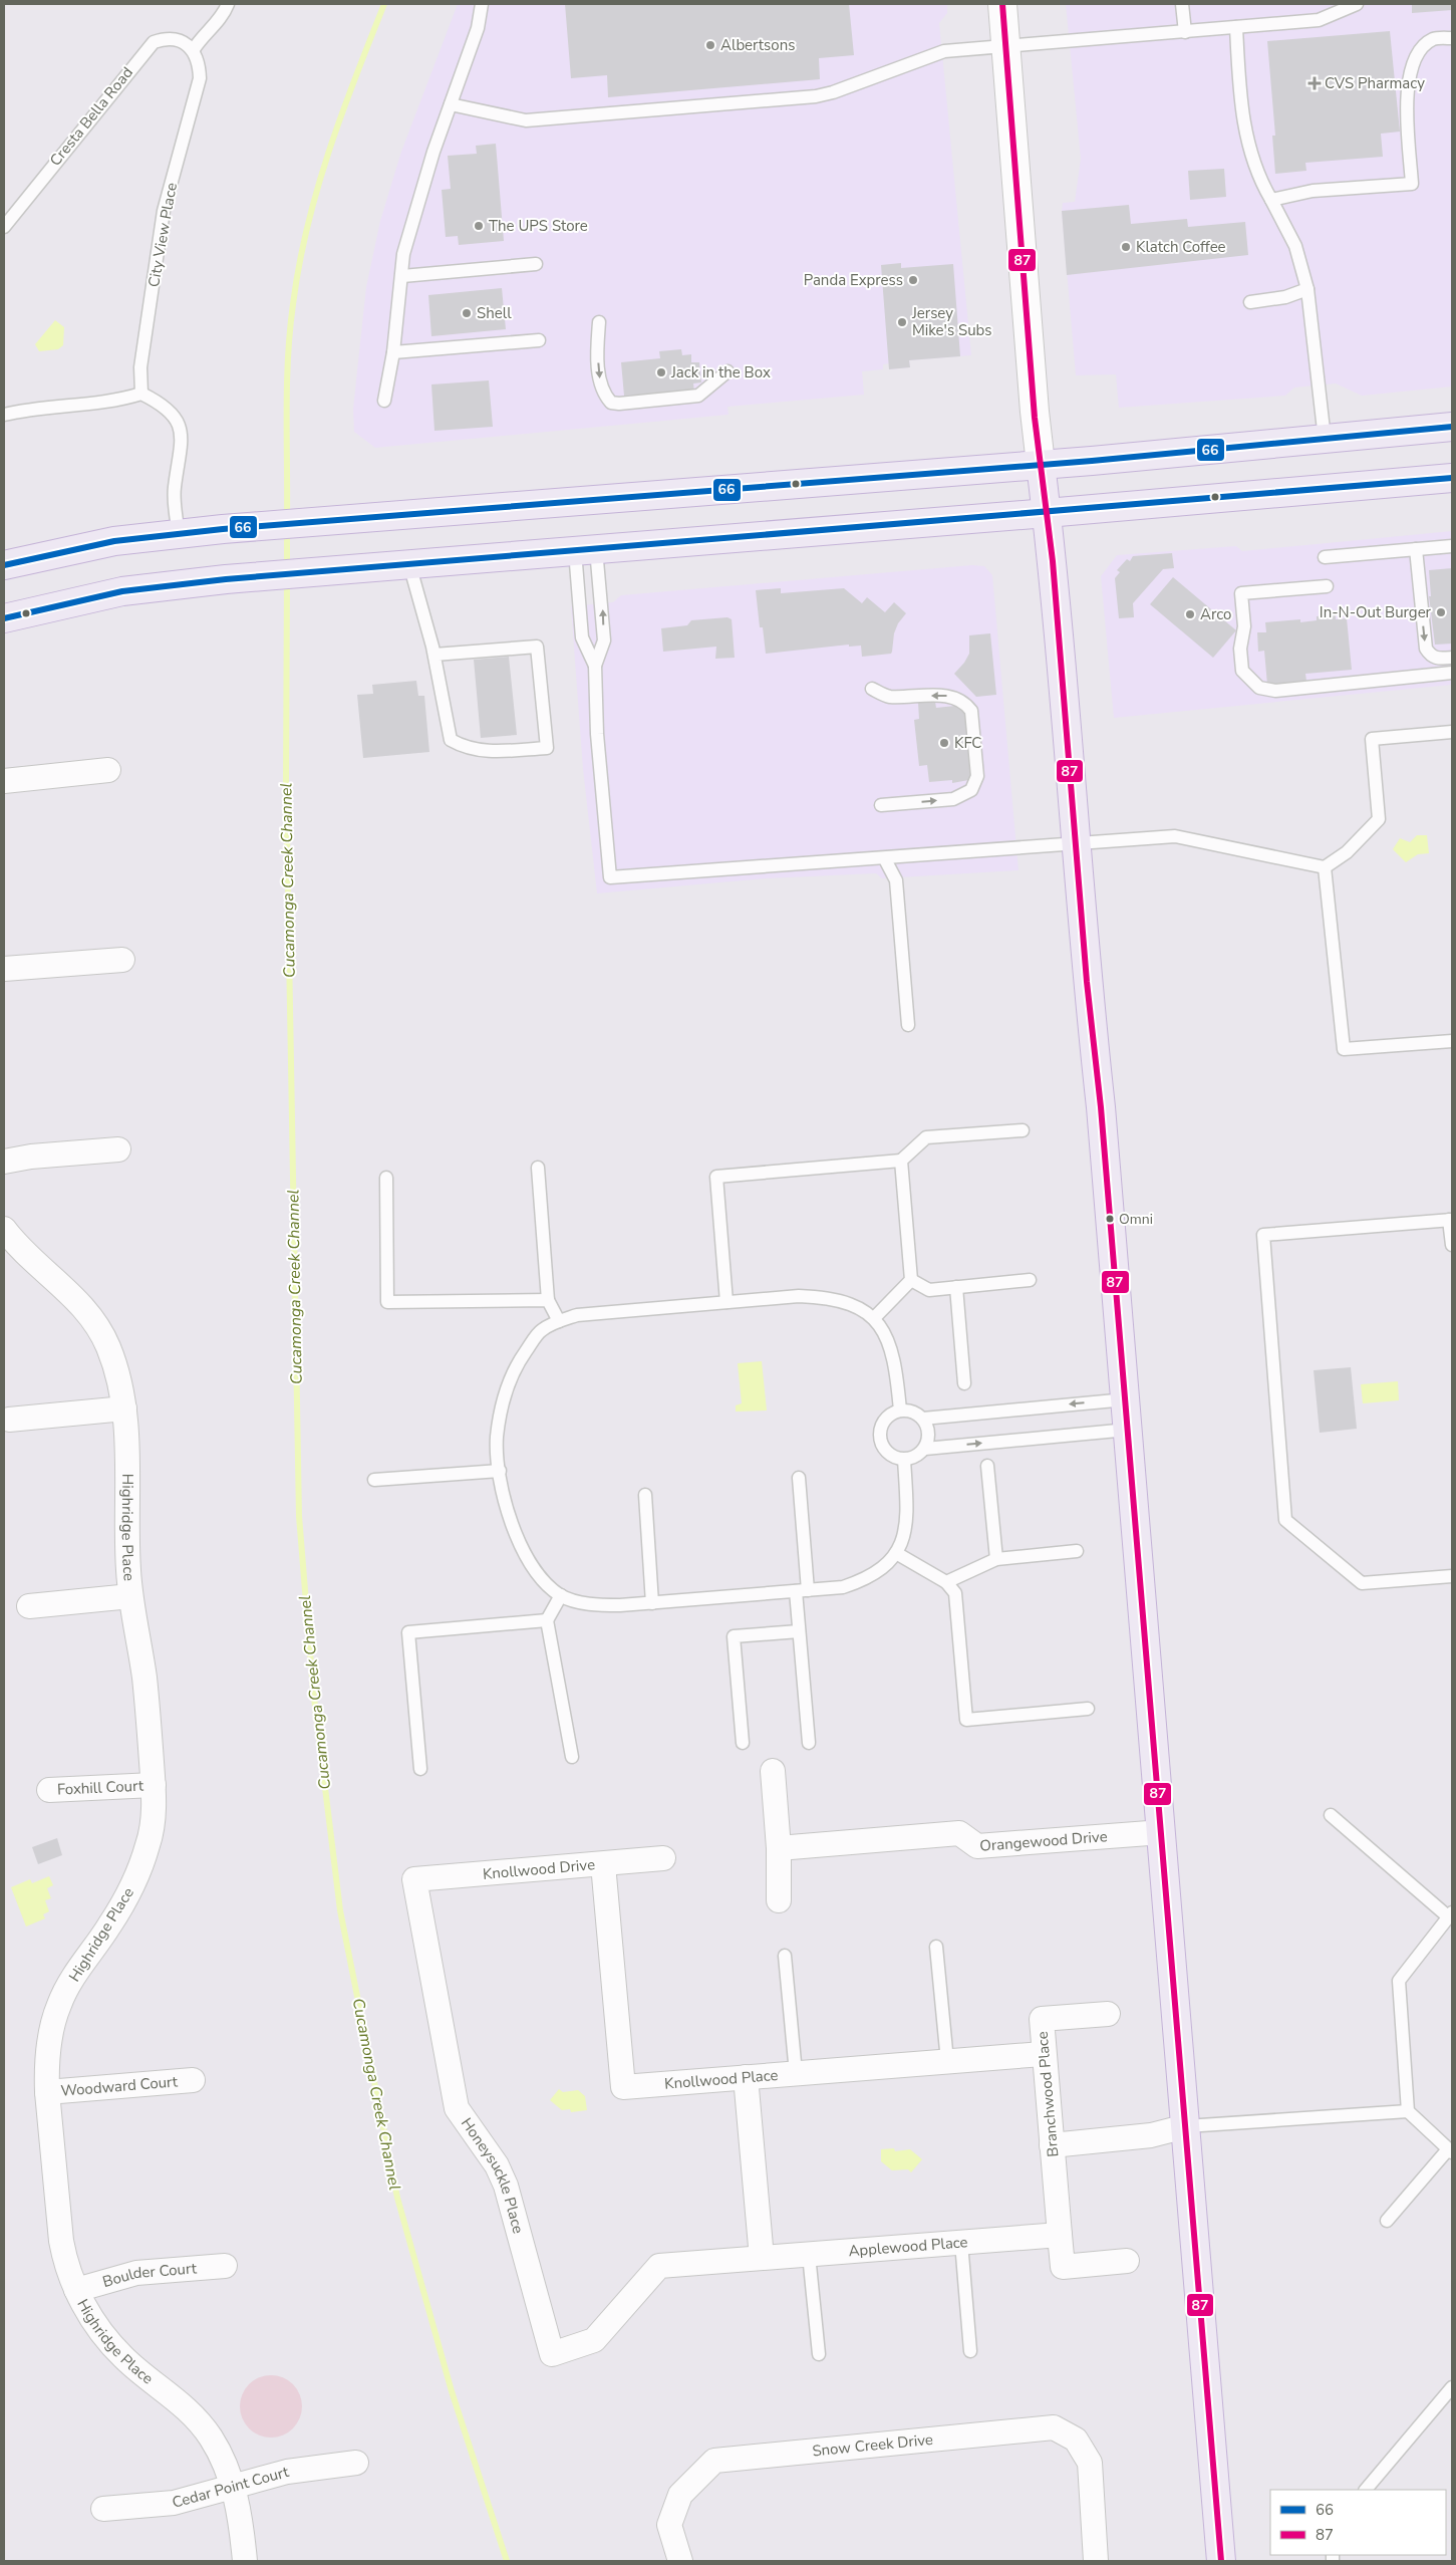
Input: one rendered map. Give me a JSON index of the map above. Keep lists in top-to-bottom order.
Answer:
{
  "streets": {
    "street": [
      "Highridge Place",
      "Foxhill Court",
      "Orangewood Drive",
      "Knollwood Drive",
      "Knollwood Place",
      "Woodward Court",
      "Branchwood Place",
      "Honeysuckle Place",
      "Applewood Place",
      "Boulder Court",
      "Snow Creek Drive",
      "Cedar Point Court"
    ],
    "lane": ["Cresta Bella Road", "City View Place"]
  },
  "crossings": [
    ["Cresta Bella Road", "City View Place"],
    ["Highridge Place", "Foxhill Court"],
    ["Highridge Place", "Woodward Court"],
    ["Highridge Place", "Boulder Court"],
    ["Highridge Place", "Cedar Point Court"],
    ["Knollwood Drive", "Knollwood Place"],
    ["Knollwood Drive", "Honeysuckle Place"],
    ["Knollwood Place", "Branchwood Place"],
    ["Branchwood Place", "Applewood Place"],
    ["Honeysuckle Place", "Applewood Place"]
  ],
  "water": ["Cucamonga Creek Channel"],
  "places": {
    "other": [
      "Albertsons",
      "The UPS Store",
      "Klatch Coffee",
      "Panda Express",
      "Shell",
      "Jersey Mike's Subs",
      "Jack in the Box",
      "In-N-Out Burger",
      "Arco",
      "KFC",
      "Omni"
    ],
    "health": ["CVS Pharmacy"]
  },
  "lines": ["transit line 87", "transit line 66"],
  "legend": ["66", "87"]
}
